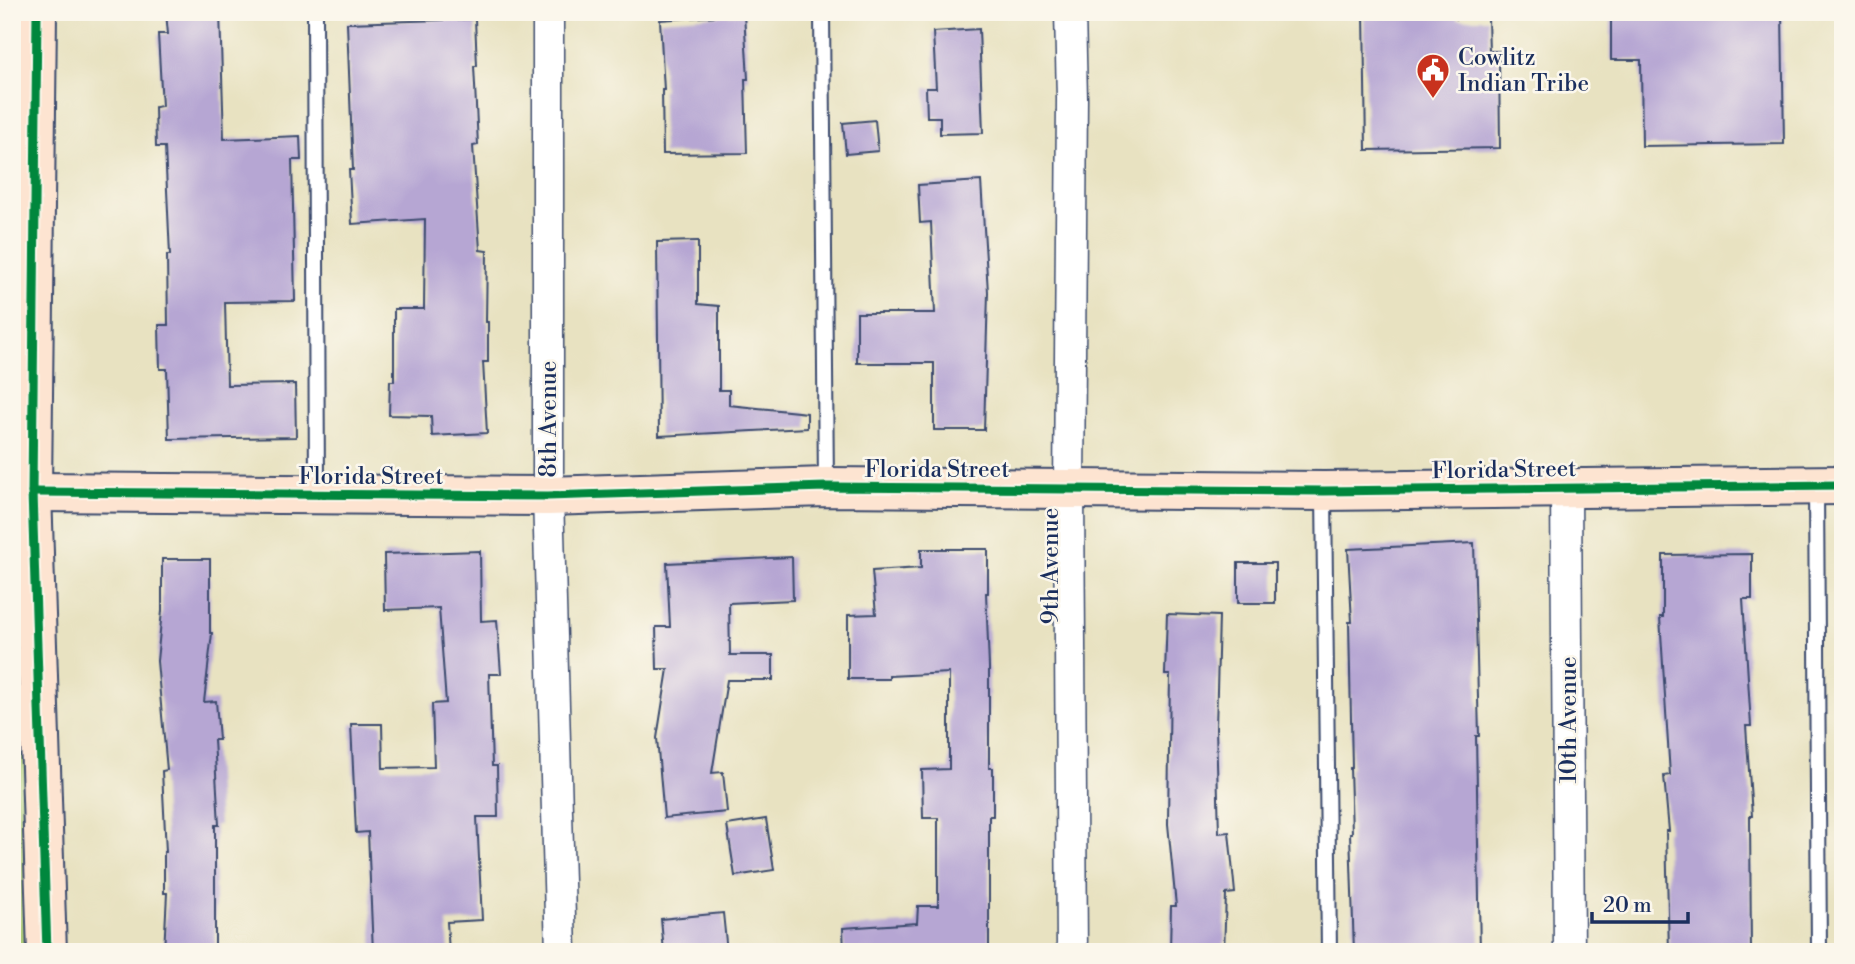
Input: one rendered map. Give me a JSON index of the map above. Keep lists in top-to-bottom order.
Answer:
{
  "streets": {
    "street": [
      "8th Avenue",
      "Florida Street",
      "9th Avenue",
      "10th Avenue"
    ]
  },
  "crossings": [
    ["8th Avenue", "Florida Street"],
    ["Florida Street", "9th Avenue"],
    ["Florida Street", "10th Avenue"]
  ],
  "places": {
    "public building": ["Cowlitz Indian Tribe"]
  },
  "scale_bar": "20 m"
}
